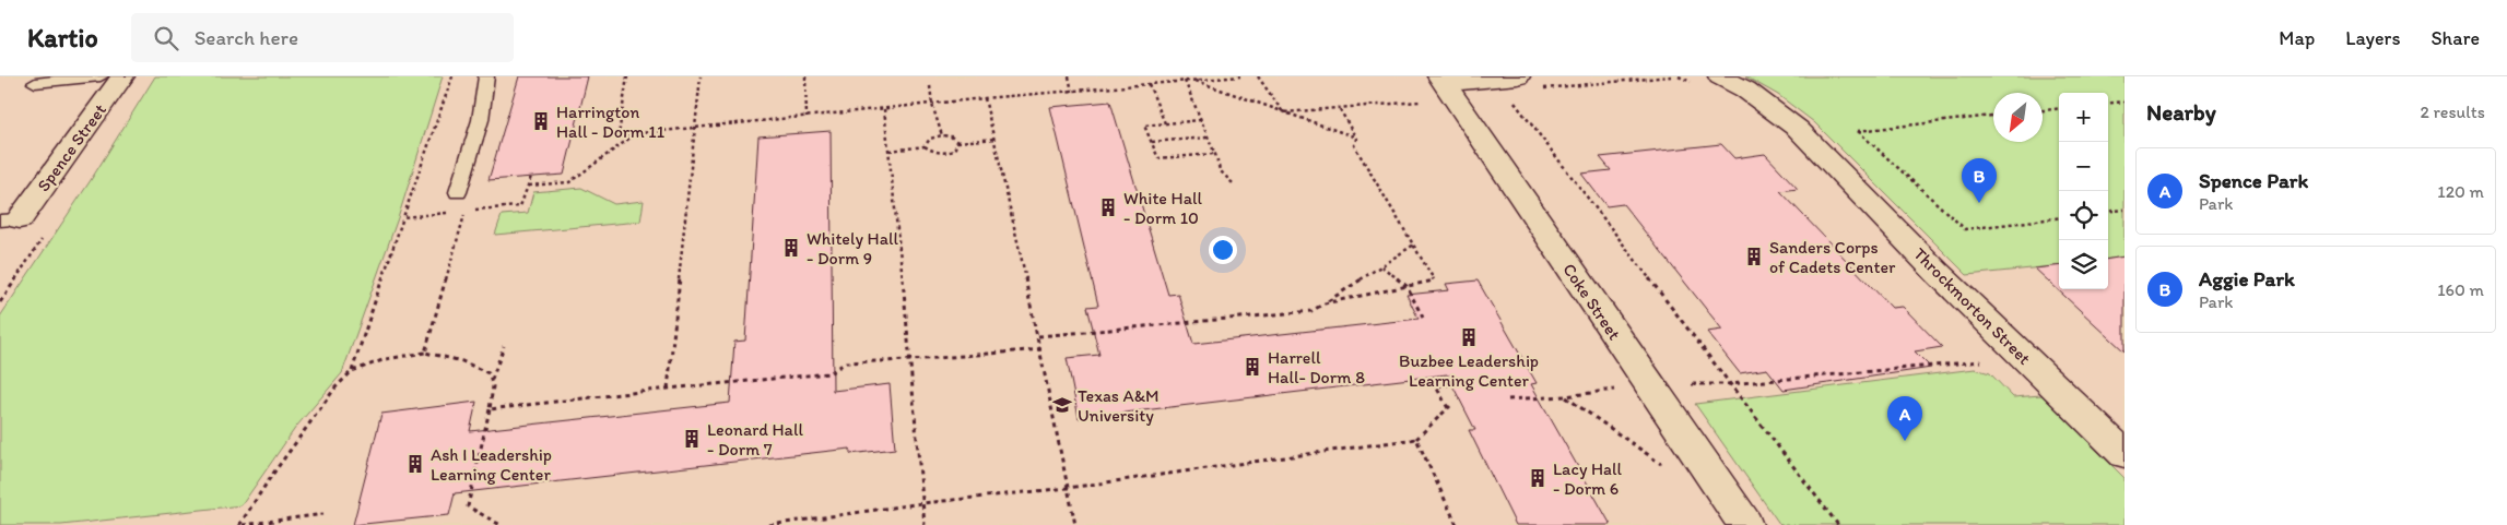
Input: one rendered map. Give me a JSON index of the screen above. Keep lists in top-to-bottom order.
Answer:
{
  "streets": {
    "street": ["Spence Street", "Coke Street", "Throckmorton Street"]
  },
  "places": {
    "building": [
      "Harrington Hall - Dorm 11",
      "White Hall - Dorm 10",
      "Whitely Hall - Dorm 9",
      "Sanders Corps of Cadets Center",
      "Buzbee Leadership Learning Center",
      "Harrell Hall- Dorm 8",
      "Leonard Hall - Dorm 7",
      "Ash I Leadership Learning Center",
      "Lacy Hall - Dorm 6"
    ],
    "school or university": ["Texas A&M University"]
  },
  "north": "bottom left",
  "page": {
    "header": "Kartio",
    "search": "Search here",
    "nav": ["Map", "Layers", "Share"],
    "heading": ["Nearby", "2 results"],
    "map_buttons": ["+", "−"],
    "list": [
      {
        "mark": "A",
        "name": "Spence Park",
        "note": "Park",
        "value": "120 m"
      },
      {
        "mark": "B",
        "name": "Aggie Park",
        "note": "Park",
        "value": "160 m"
      }
    ],
    "pins": ["B", "A"]
  }
}
